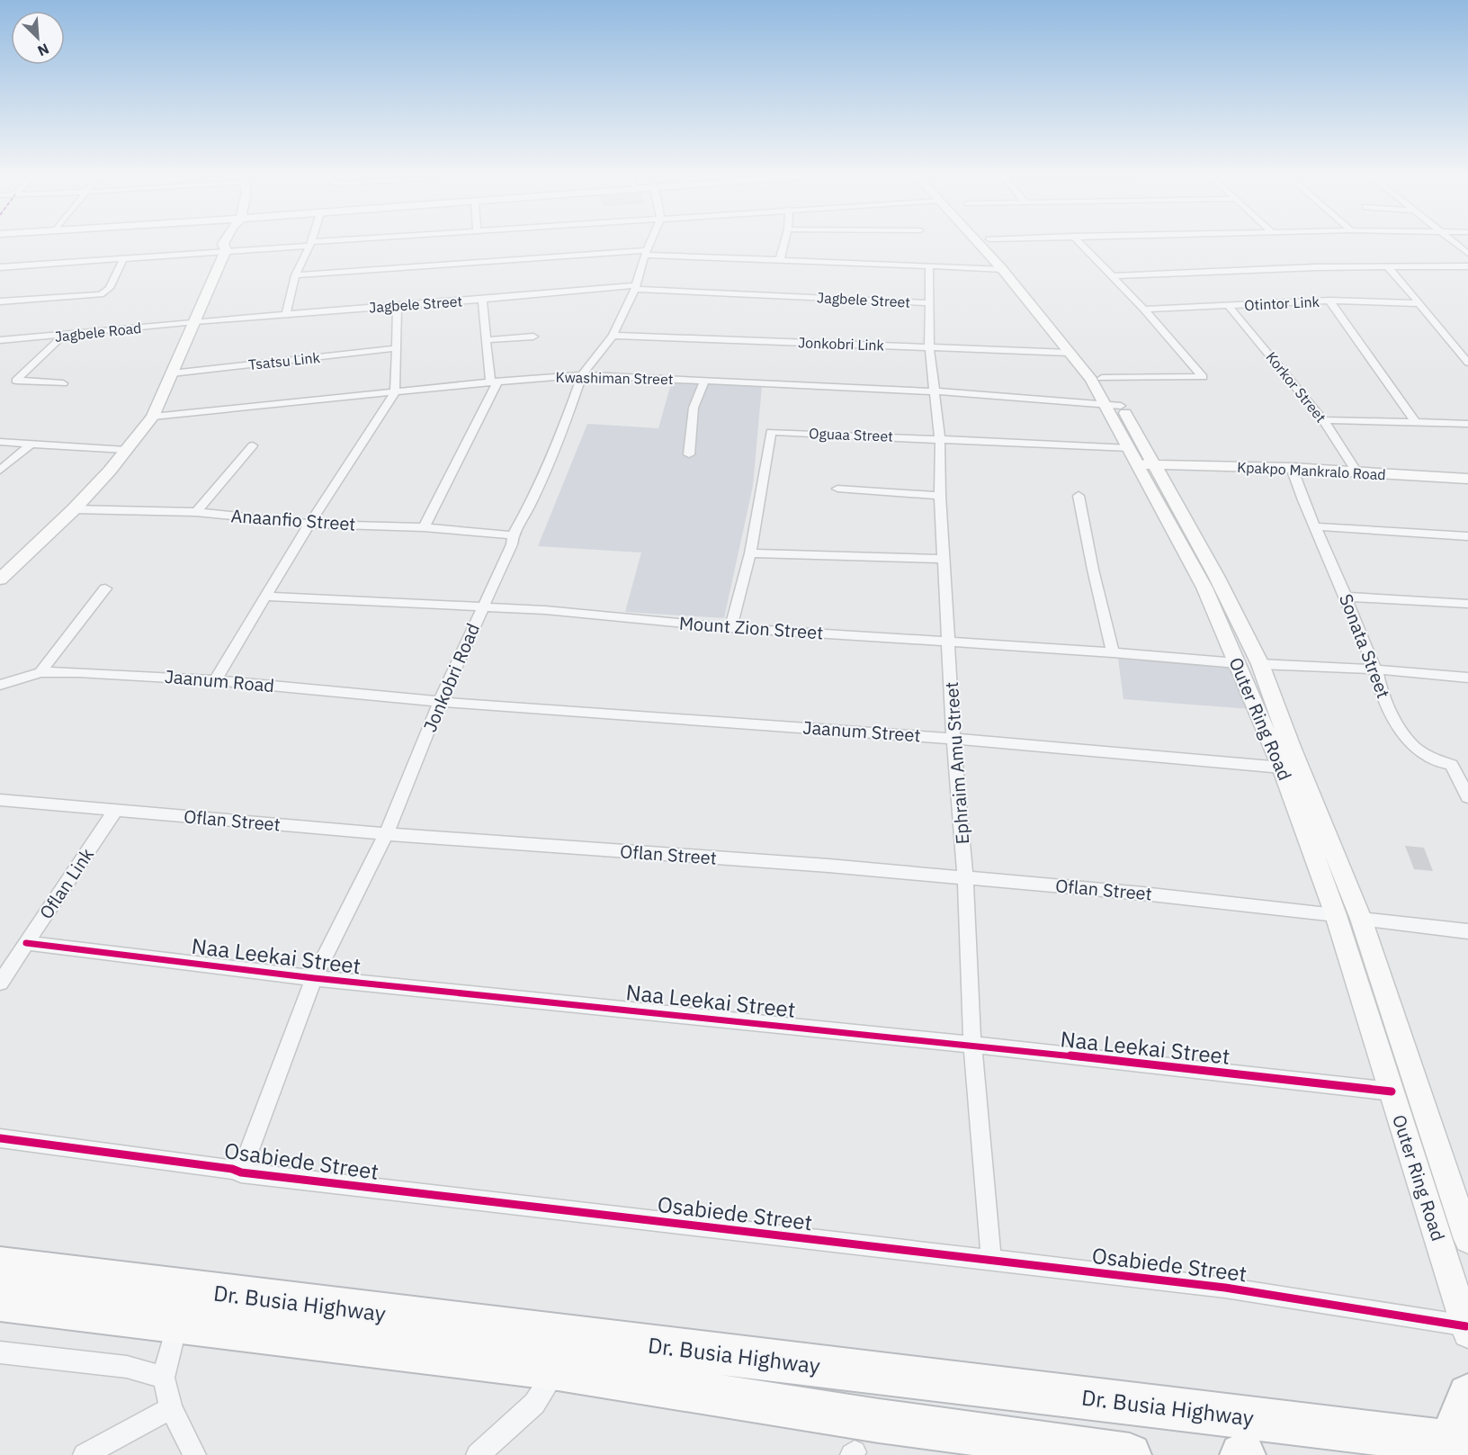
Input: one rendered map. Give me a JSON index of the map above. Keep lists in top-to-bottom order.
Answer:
{
  "streets": {
    "highway": ["Dr. Busia Highway"],
    "main road": ["Kpakpo Mankralo Road", "Outer Ring Road"],
    "street": [
      "Jagbele Street",
      "Otintor Link",
      "Jagbele Road",
      "Jonkobri Link",
      "Tsatsu Link",
      "Kwashiman Street",
      "Korkor Street",
      "Oguaa Street",
      "Anaanfio Street",
      "Mount Zion Street",
      "Sonata Street",
      "Jonkobri Road",
      "Jaanum Road",
      "Jaanum Street",
      "Ephraim Amu Street",
      "Oflan Street",
      "Oflan Link",
      "Naa Leekai Street",
      "Osabiede Street"
    ]
  },
  "crossings": [
    ["Jagbele Street", "Jagbele Road"],
    ["Jagbele Street", "Jonkobri Road"],
    ["Jagbele Street", "Ephraim Amu Street"],
    ["Otintor Link", "Korkor Street"],
    ["Jonkobri Link", "Jonkobri Road"],
    ["Jonkobri Link", "Outer Ring Road"],
    ["Jonkobri Link", "Ephraim Amu Street"],
    ["Kwashiman Street", "Jonkobri Road"],
    ["Kwashiman Street", "Outer Ring Road"],
    ["Kwashiman Street", "Ephraim Amu Street"],
    ["Korkor Street", "Kpakpo Mankralo Road"],
    ["Oguaa Street", "Mount Zion Street"],
    ["Oguaa Street", "Outer Ring Road"],
    ["Oguaa Street", "Ephraim Amu Street"],
    ["Kpakpo Mankralo Road", "Sonata Street"],
    ["Kpakpo Mankralo Road", "Outer Ring Road"],
    ["Anaanfio Street", "Jonkobri Road"],
    ["Mount Zion Street", "Jonkobri Road"],
    ["Mount Zion Street", "Outer Ring Road"],
    ["Mount Zion Street", "Ephraim Amu Street"],
    ["Jonkobri Road", "Jaanum Road"],
    ["Jonkobri Road", "Jaanum Street"],
    ["Jonkobri Road", "Oflan Street"],
    ["Jonkobri Road", "Naa Leekai Street"],
    ["Jonkobri Road", "Osabiede Street"],
    ["Jaanum Road", "Jaanum Street"],
    ["Outer Ring Road", "Jaanum Street"],
    ["Outer Ring Road", "Oflan Street"],
    ["Outer Ring Road", "Naa Leekai Street"],
    ["Outer Ring Road", "Osabiede Street"],
    ["Jaanum Street", "Ephraim Amu Street"],
    ["Ephraim Amu Street", "Oflan Street"],
    ["Ephraim Amu Street", "Naa Leekai Street"],
    ["Ephraim Amu Street", "Osabiede Street"],
    ["Oflan Street", "Oflan Link"],
    ["Oflan Link", "Naa Leekai Street"]
  ],
  "north": "bottom right"
}
